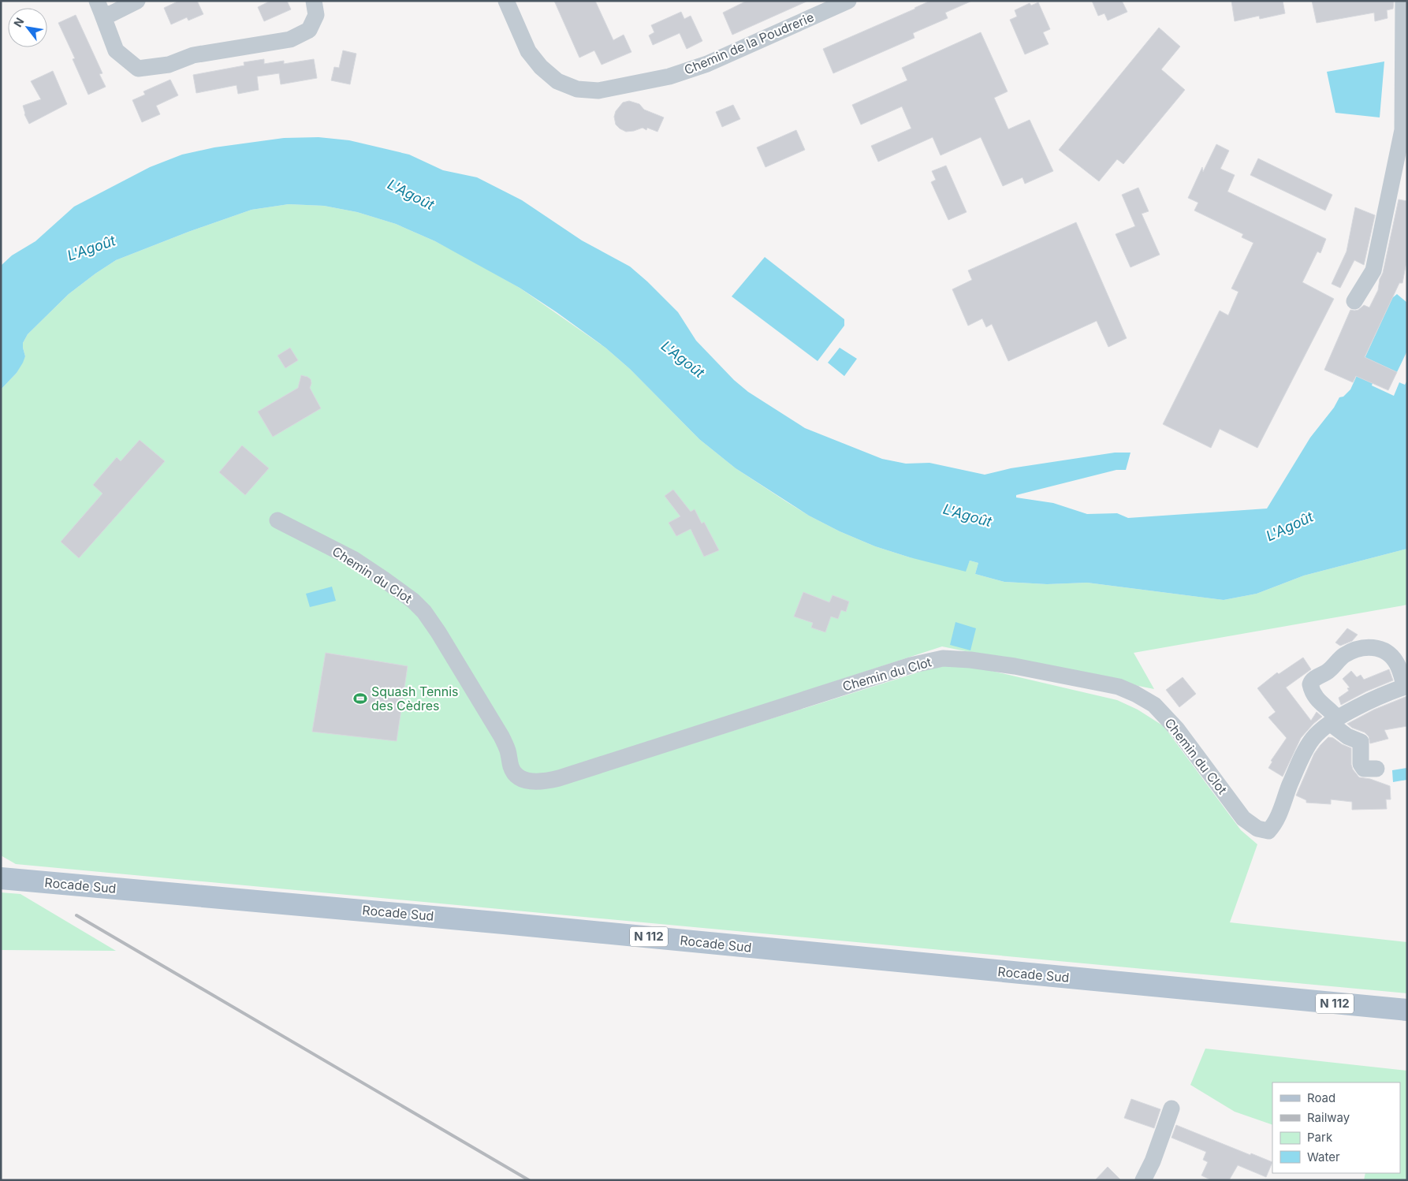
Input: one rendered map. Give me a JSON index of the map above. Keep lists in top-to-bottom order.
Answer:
{
  "streets": {
    "main road": ["Rocade Sud", "N 112"],
    "street": ["Chemin de la Poudrerie", "Chemin du Clot"]
  },
  "water": ["L'Agoût"],
  "places": {
    "sports": ["Squash Tennis des Cèdres"]
  },
  "legend": [
    "Road",
    "Railway",
    "Park",
    "Water"
  ],
  "north": "top left"
}
